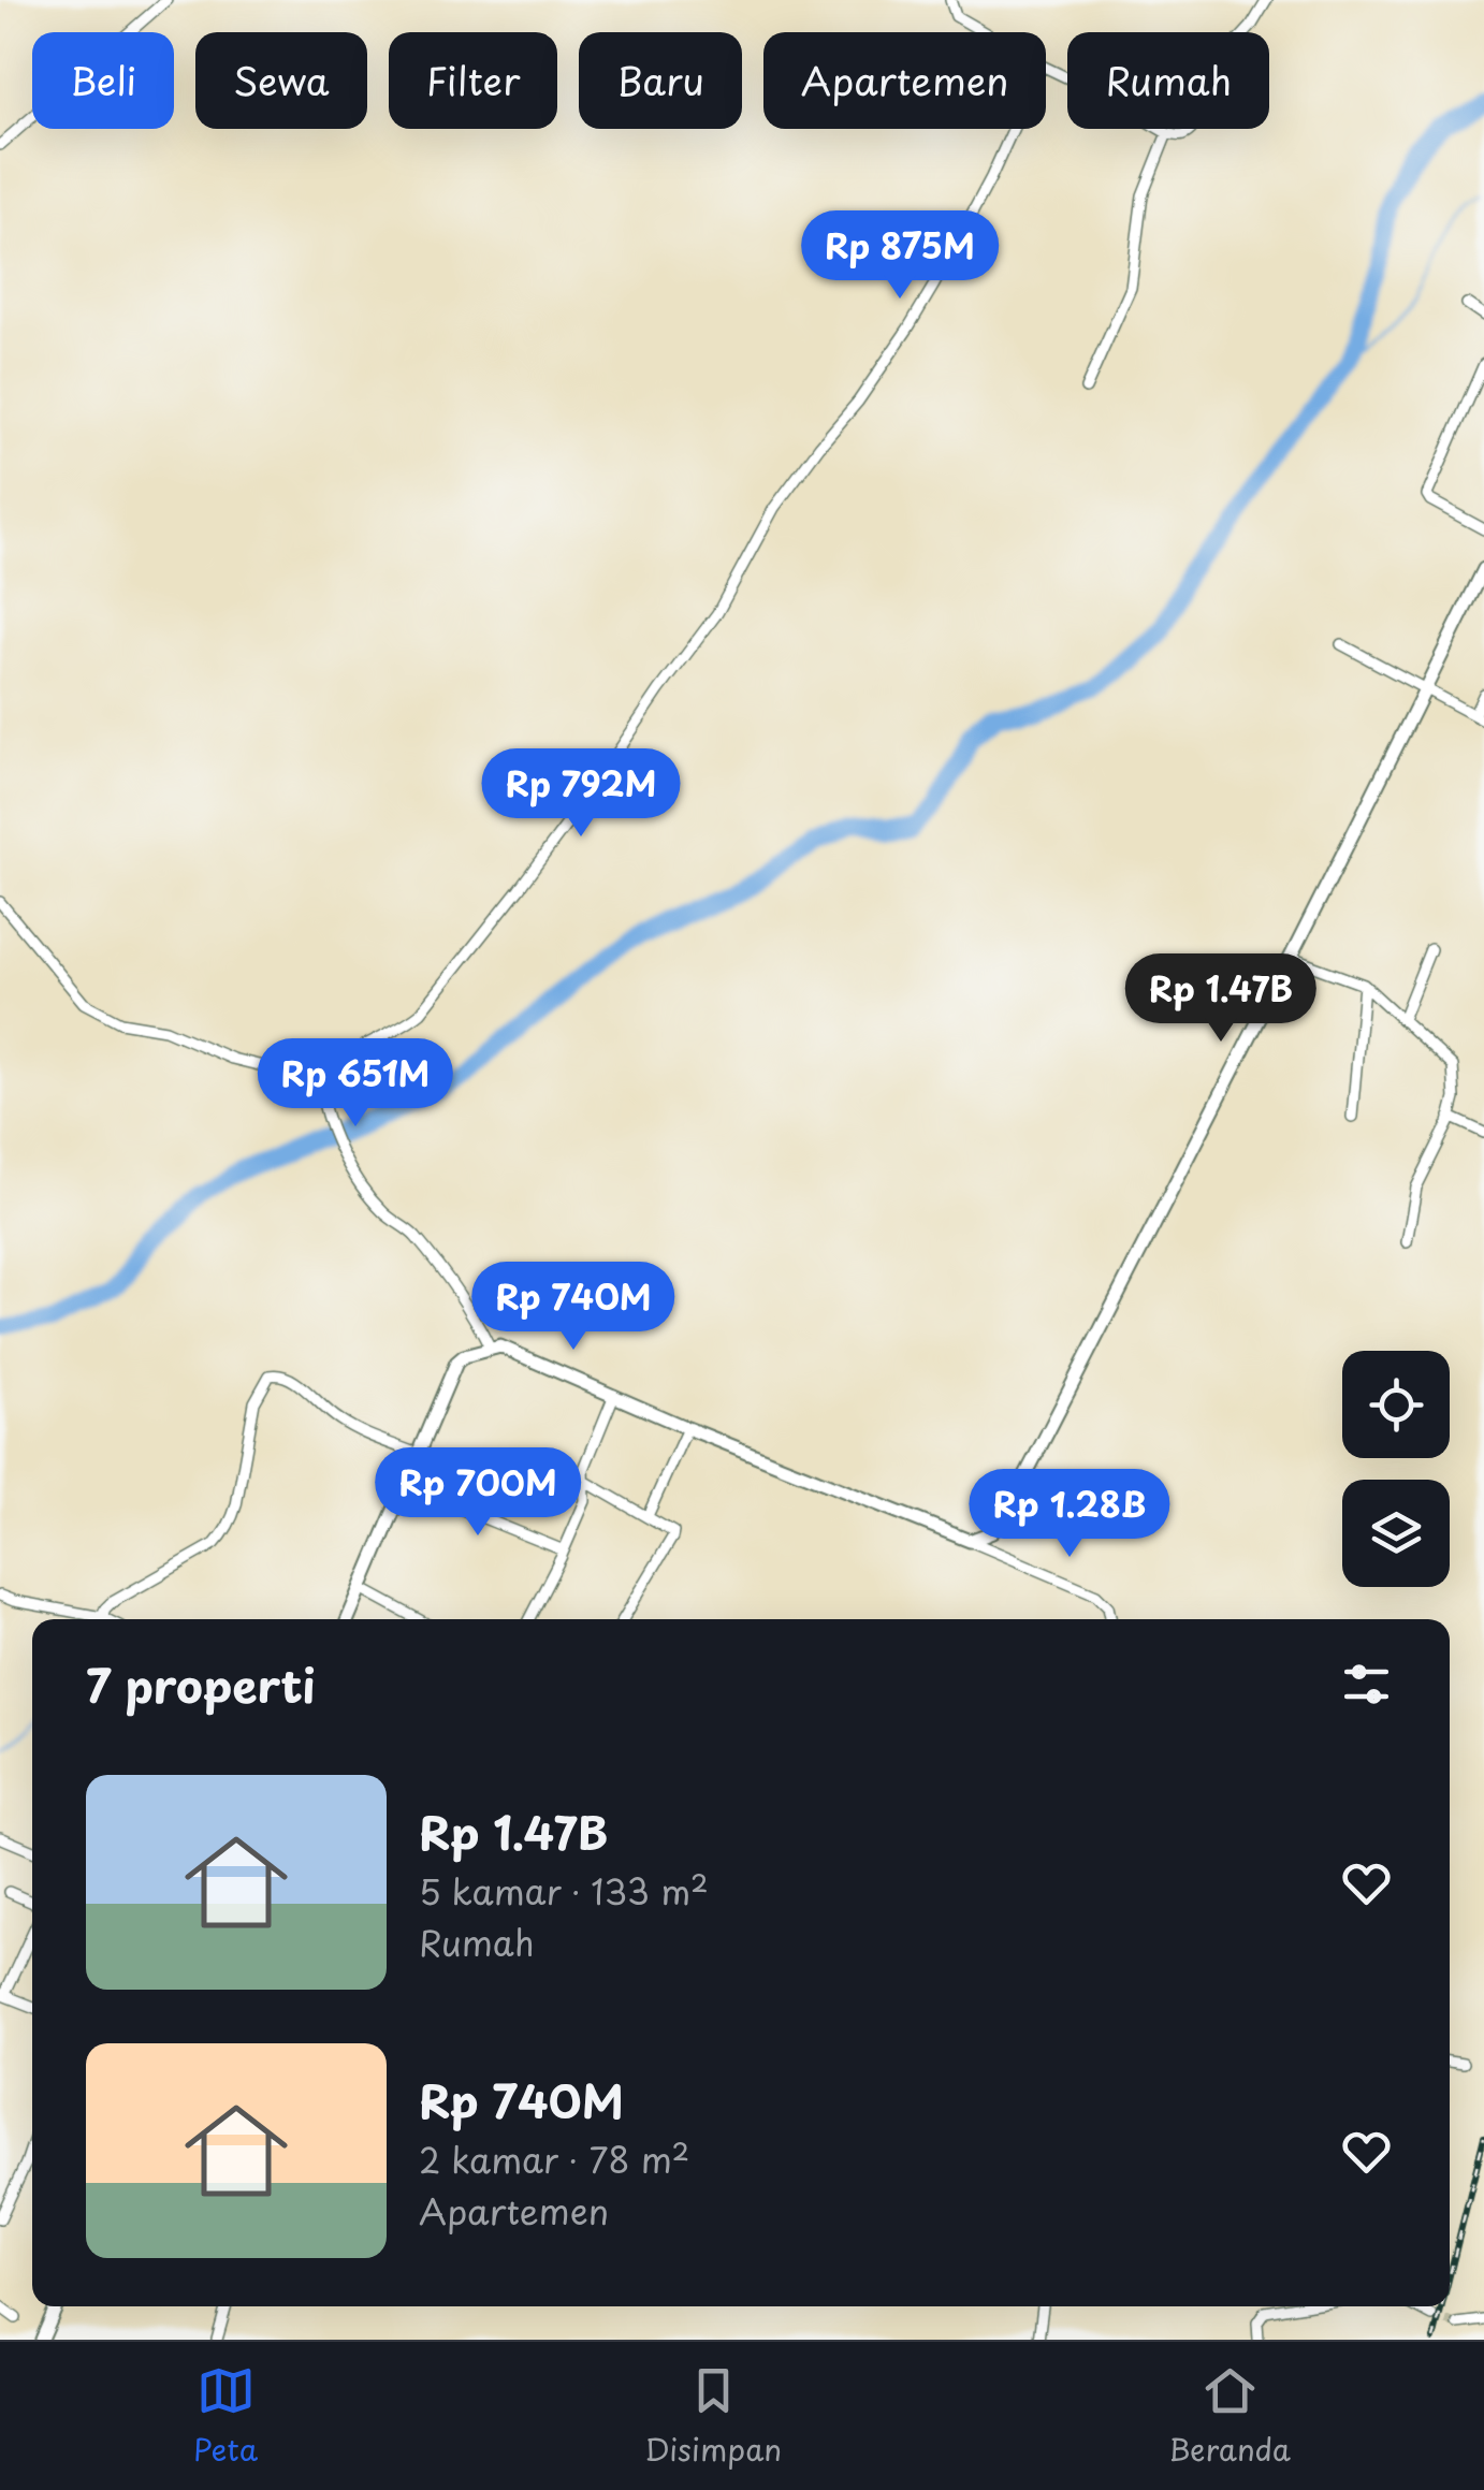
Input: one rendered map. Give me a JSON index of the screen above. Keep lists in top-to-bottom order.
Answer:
{
  "page": {
    "chip": [
      "Beli",
      "Sewa",
      "Filter",
      "Baru",
      "Apartemen",
      "Rumah"
    ],
    "price": [
      "Rp 875M",
      "Rp 792M",
      "Rp 1.47B",
      "Rp 651M",
      "Rp 740M",
      "Rp 700M",
      "Rp 1.28B"
    ],
    "heading": "7 properti",
    "list": [
      {
        "name": "Rp 1.47B",
        "note": "5 kamar · 133 m² · Rumah"
      },
      {
        "name": "Rp 740M",
        "note": "2 kamar · 78 m² · Apartemen"
      }
    ],
    "tabs": ["Peta", "Disimpan", "Beranda"]
  }
}
